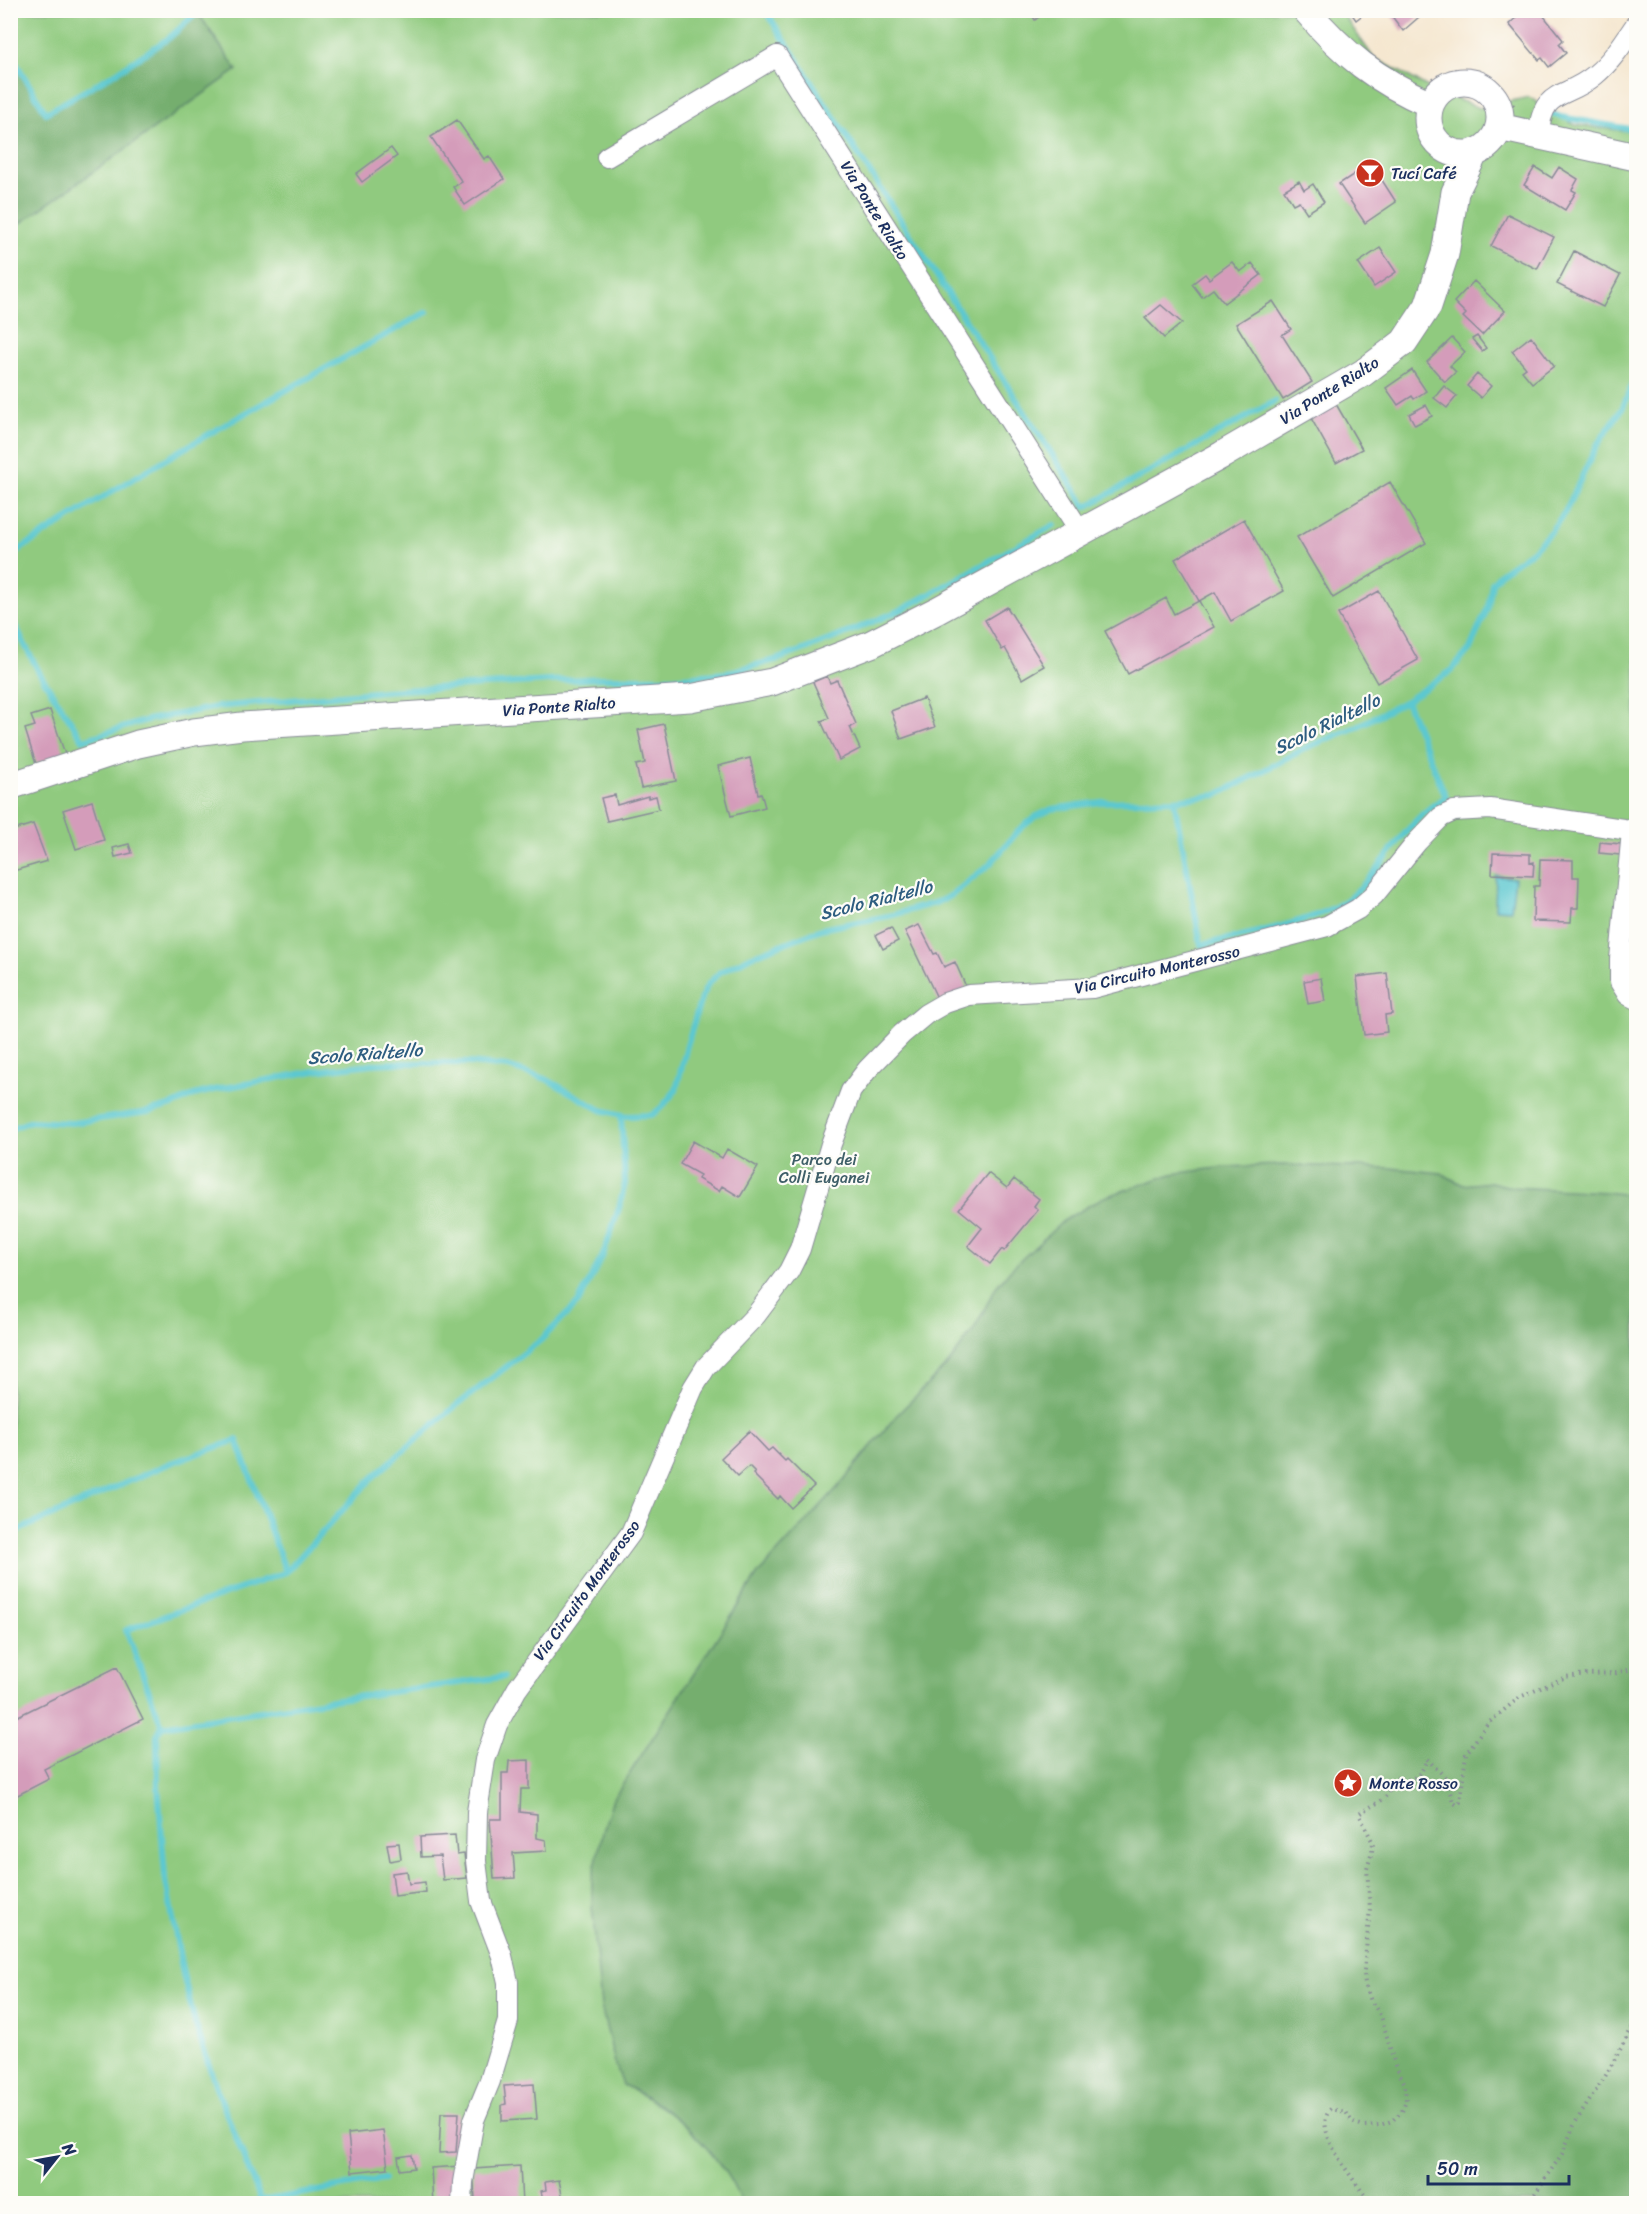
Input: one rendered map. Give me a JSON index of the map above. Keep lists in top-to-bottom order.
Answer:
{
  "streets": {
    "main road": ["Via Ponte Rialto"],
    "street": ["Via Circuito Monterosso"]
  },
  "water": ["Scolo Rialtello"],
  "parks": ["Parco dei Colli Euganei"],
  "places": {
    "bar": ["Tucí Café"],
    "place": ["Monte Rosso"]
  },
  "scale_bar": "50 m",
  "north": "top right"
}
